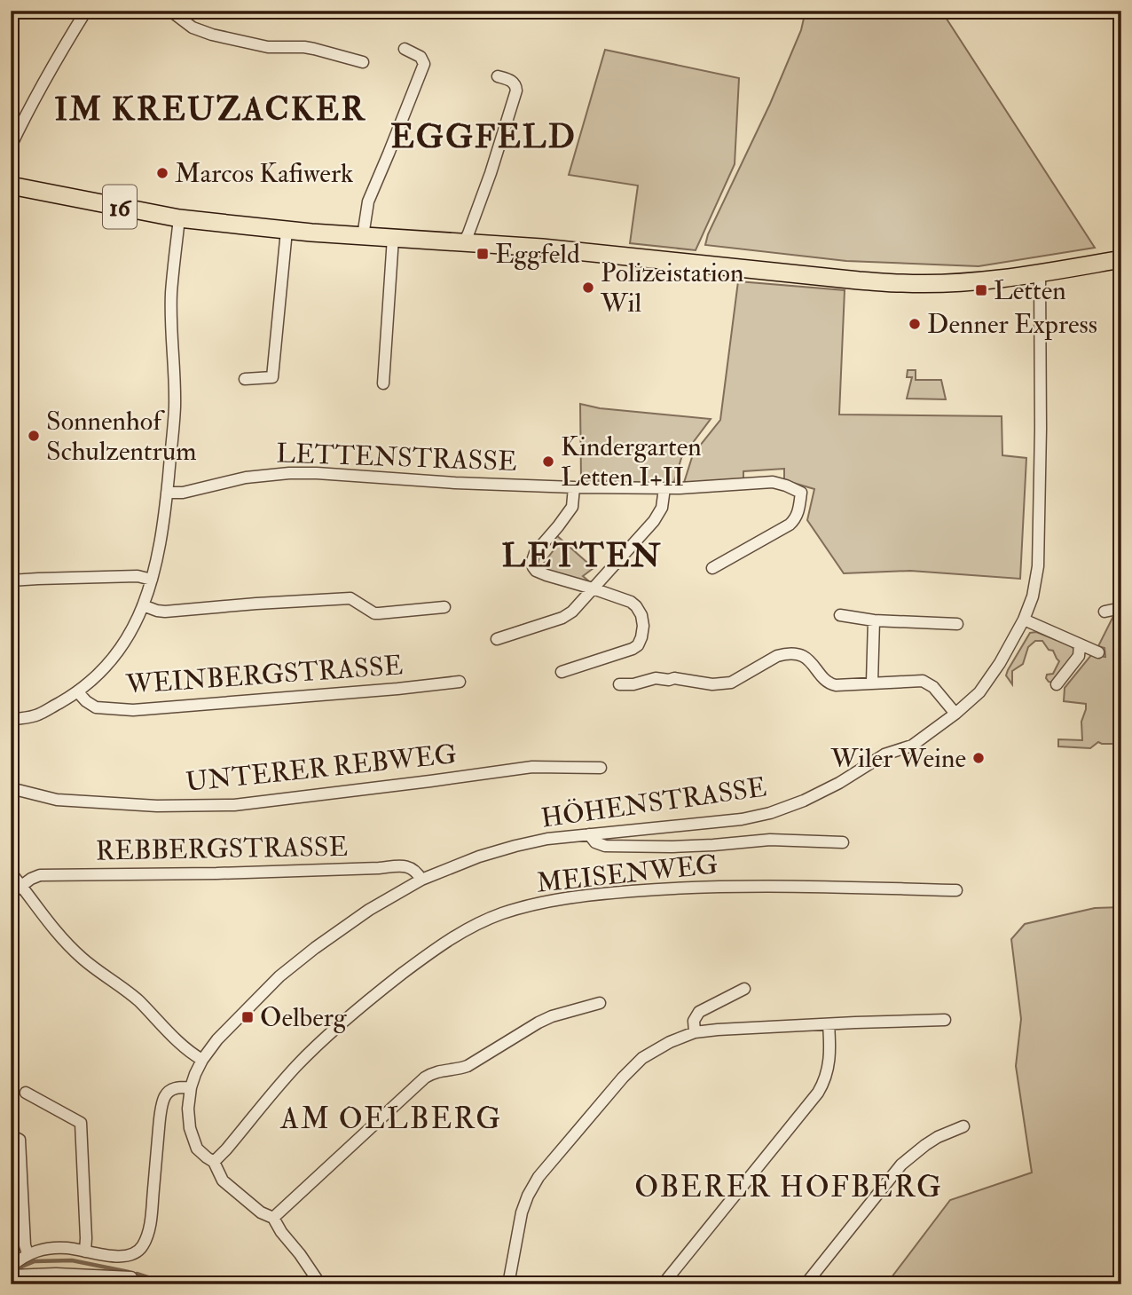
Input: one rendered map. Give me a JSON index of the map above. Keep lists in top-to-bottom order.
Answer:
{
  "streets": {
    "main road": ["16"],
    "street": [
      "LETTENSTRASSE",
      "WEINBERGSTRASSE",
      "UNTERER REBWEG",
      "HÖHENSTRASSE",
      "REBBERGSTRASSE",
      "MEISENWEG"
    ]
  },
  "crossings": [
    ["16", "HÖHENSTRASSE"],
    ["HÖHENSTRASSE", "REBBERGSTRASSE"]
  ],
  "districts": [
    "IM KREUZACKER",
    "EGGFELD",
    "LETTEN",
    "AM OELBERG",
    "OBERER HOFBERG"
  ],
  "places": {
    "other": [
      "Marcos Kafiwerk",
      "Polizeistation Wil",
      "Denner Express",
      "Sonnenhof Schulzentrum",
      "Kindergarten Letten I+II",
      "Wiler Weine"
    ],
    "transit": ["Eggfeld", "Letten", "Oelberg"]
  }
}
